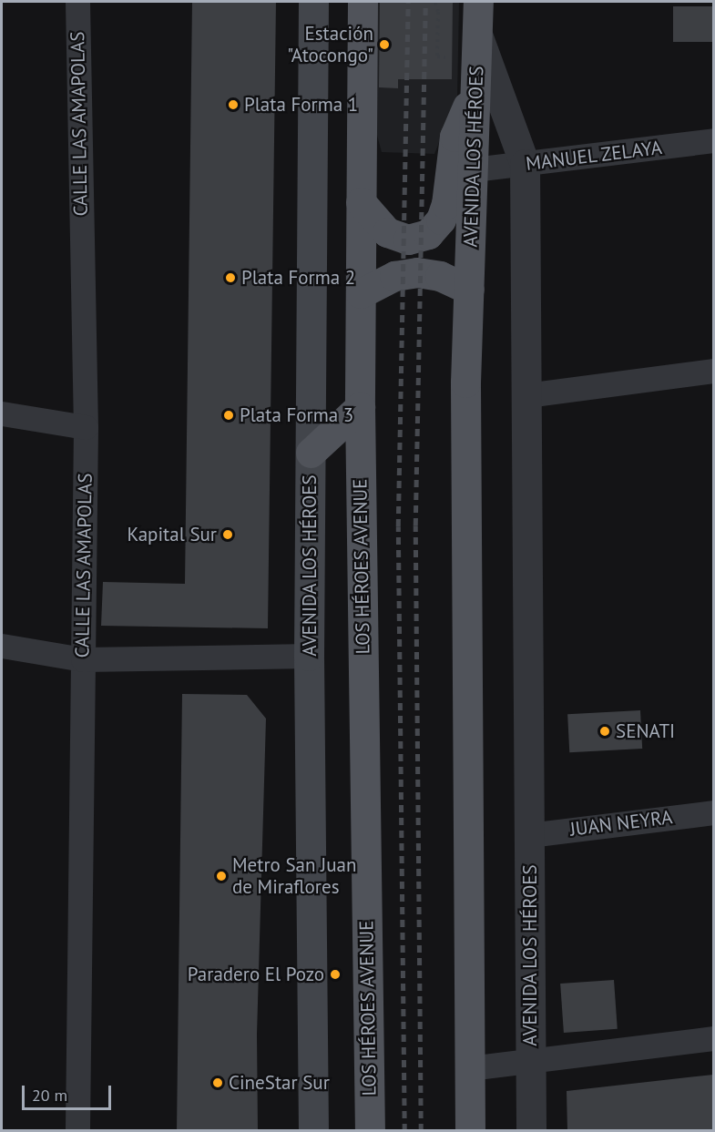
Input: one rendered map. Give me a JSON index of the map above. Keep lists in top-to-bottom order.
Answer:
{
  "streets": {
    "main road": ["AVENIDA LOS HÉROES", "LOS HÉROES AVENUE"],
    "street": ["CALLE LAS AMAPOLAS", "MANUEL ZELAYA", "JUAN NEYRA"]
  },
  "crossings": [
    ["MANUEL ZELAYA", "AVENIDA LOS HÉROES"],
    ["AVENIDA LOS HÉROES", "JUAN NEYRA"]
  ],
  "places": [
    "Estación \"Atocongo\"",
    "Plata Forma 1",
    "Plata Forma 2",
    "Plata Forma 3",
    "Kapital Sur",
    "SENATI",
    "Metro San Juan de Miraflores",
    "Paradero El Pozo",
    "CineStar Sur"
  ],
  "scale_bar": "20 m"
}
